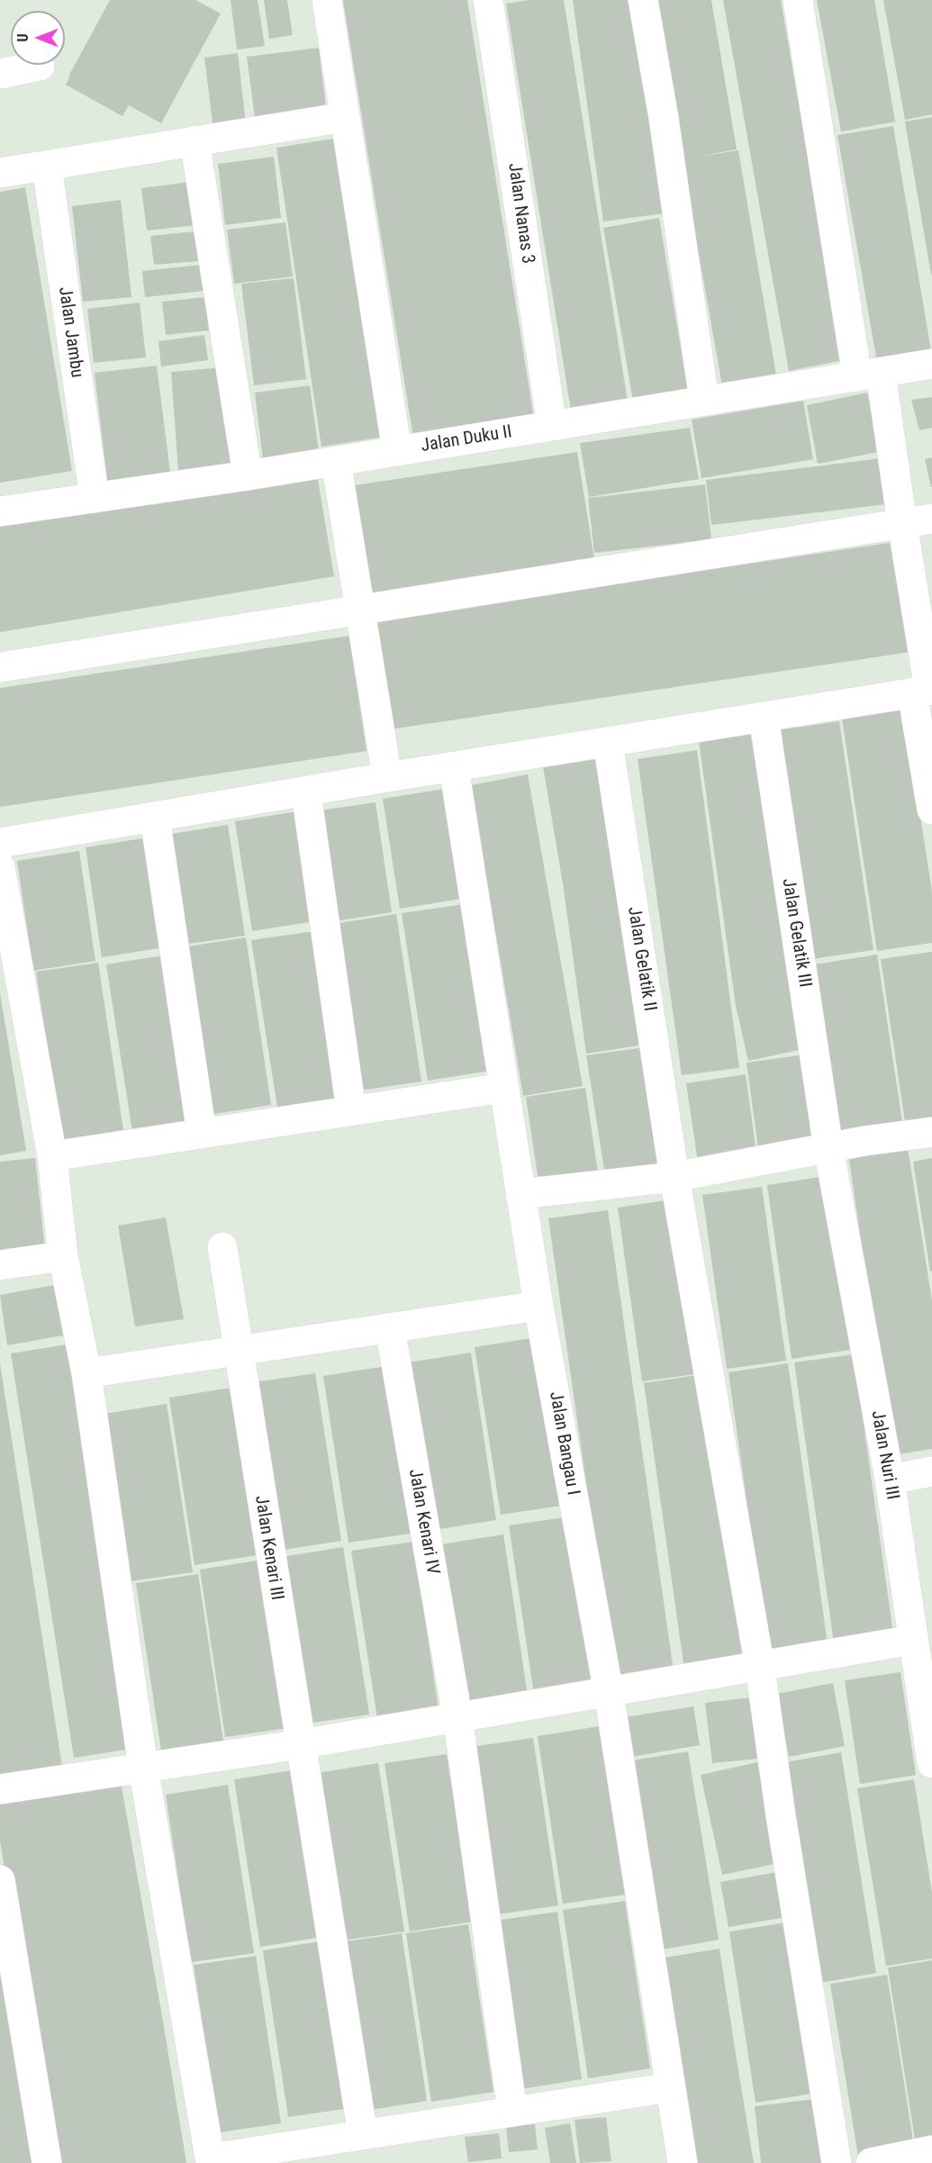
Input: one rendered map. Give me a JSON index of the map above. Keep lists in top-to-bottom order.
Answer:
{
  "streets": {
    "street": [
      "Jalan Nanas 3",
      "Jalan Jambu",
      "Jalan Duku II",
      "Jalan Gelatik III",
      "Jalan Gelatik II",
      "Jalan Bangau I",
      "Jalan Nuri III",
      "Jalan Kenari IV",
      "Jalan Kenari III"
    ]
  },
  "crossings": [
    ["Jalan Nanas 3", "Jalan Duku II"],
    ["Jalan Jambu", "Jalan Duku II"],
    ["Jalan Gelatik III", "Jalan Nuri III"]
  ],
  "north": "left"
}
